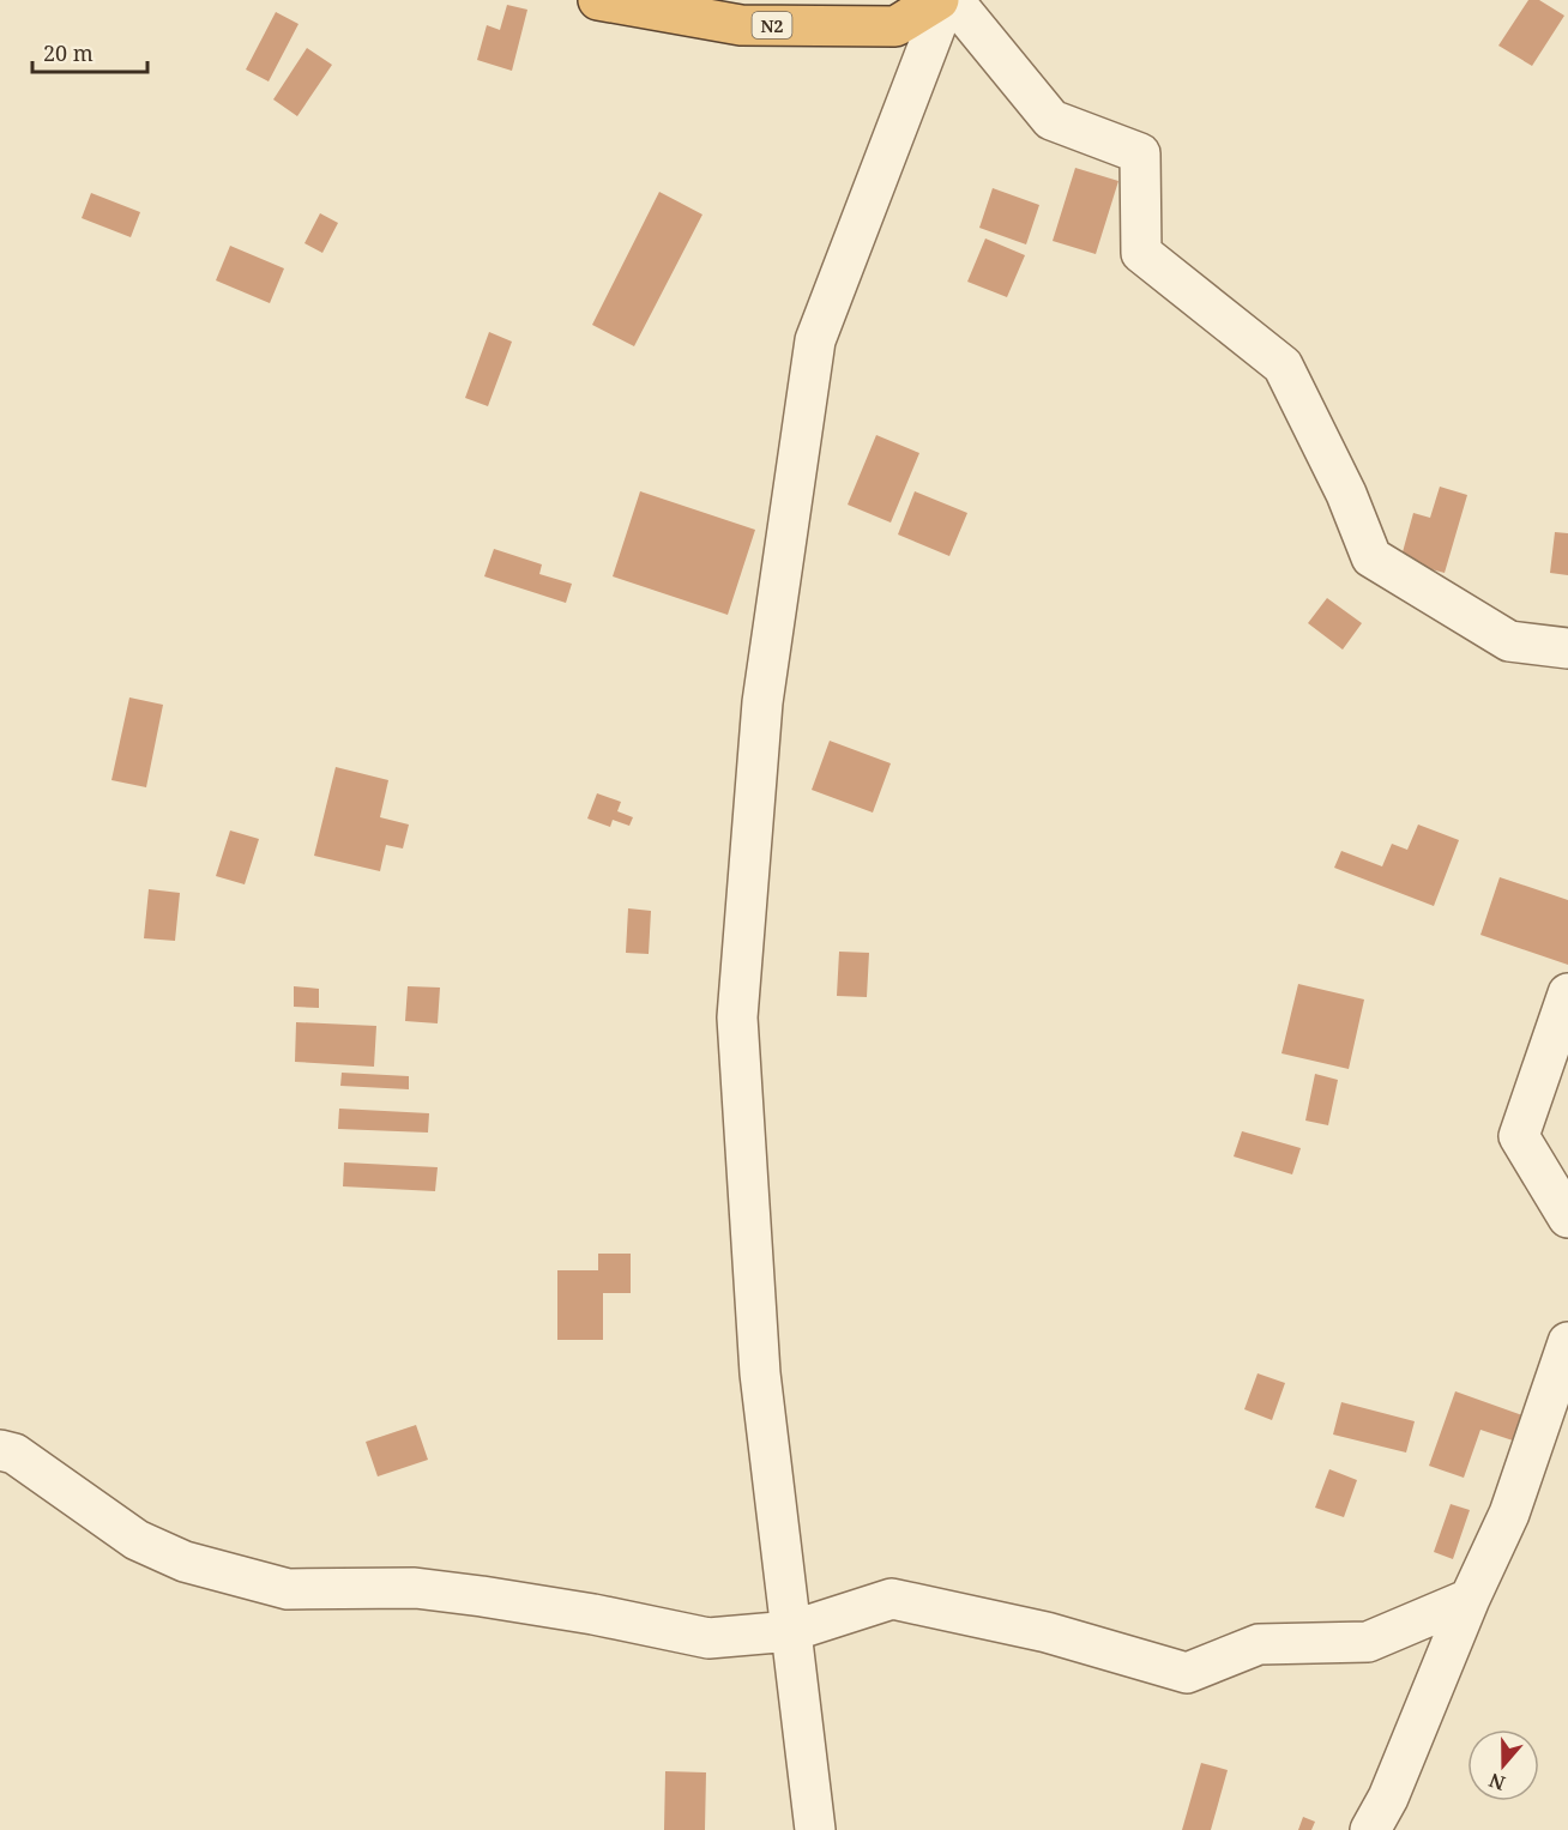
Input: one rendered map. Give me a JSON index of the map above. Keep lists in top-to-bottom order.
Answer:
{
  "streets": {
    "highway": ["N2"]
  },
  "scale_bar": "20 m",
  "north": "bottom"
}
